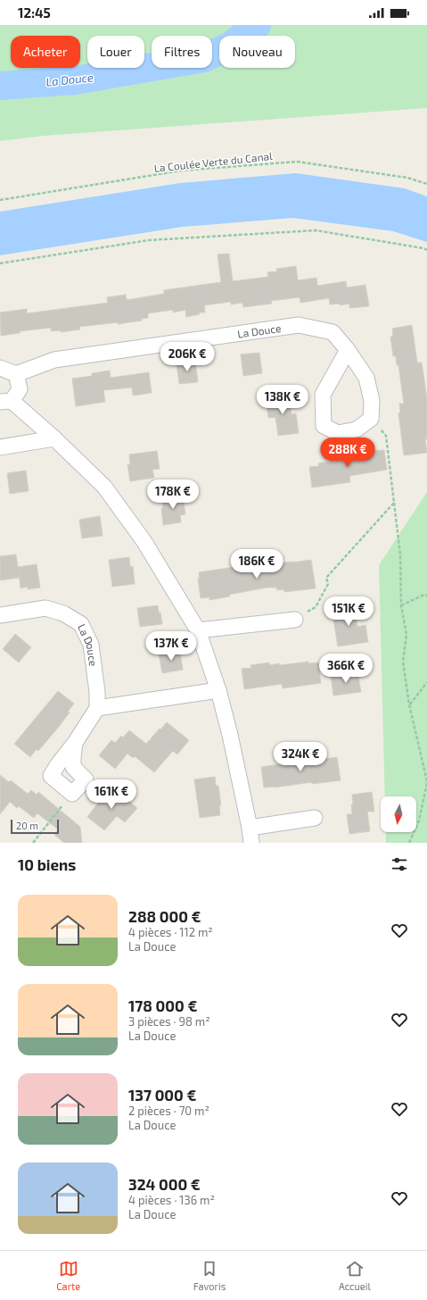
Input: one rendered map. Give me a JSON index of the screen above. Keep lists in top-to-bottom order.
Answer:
{
  "streets": {
    "street": ["La Douce"],
    "path": ["La Coulée Verte du Canal"]
  },
  "water": ["La Douce"],
  "scale_bar": "20 m",
  "north": "bottom",
  "page": {
    "status": "12:45",
    "chip": [
      "Acheter",
      "Louer",
      "Filtres",
      "Nouveau"
    ],
    "price": [
      "206K €",
      "138K €",
      "288K €",
      "178K €",
      "186K €",
      "151K €",
      "137K €",
      "366K €",
      "324K €",
      "161K €"
    ],
    "scale": "20 m",
    "heading": "10 biens",
    "list": [
      {
        "name": "288 000 €",
        "note": "4 pièces · 112 m² · La Douce"
      },
      {
        "name": "178 000 €",
        "note": "3 pièces · 98 m² · La Douce"
      },
      {
        "name": "137 000 €",
        "note": "2 pièces · 70 m² · La Douce"
      },
      {
        "name": "324 000 €",
        "note": "4 pièces · 136 m² · La Douce"
      }
    ],
    "tabs": ["Carte", "Favoris", "Accueil"]
  }
}
